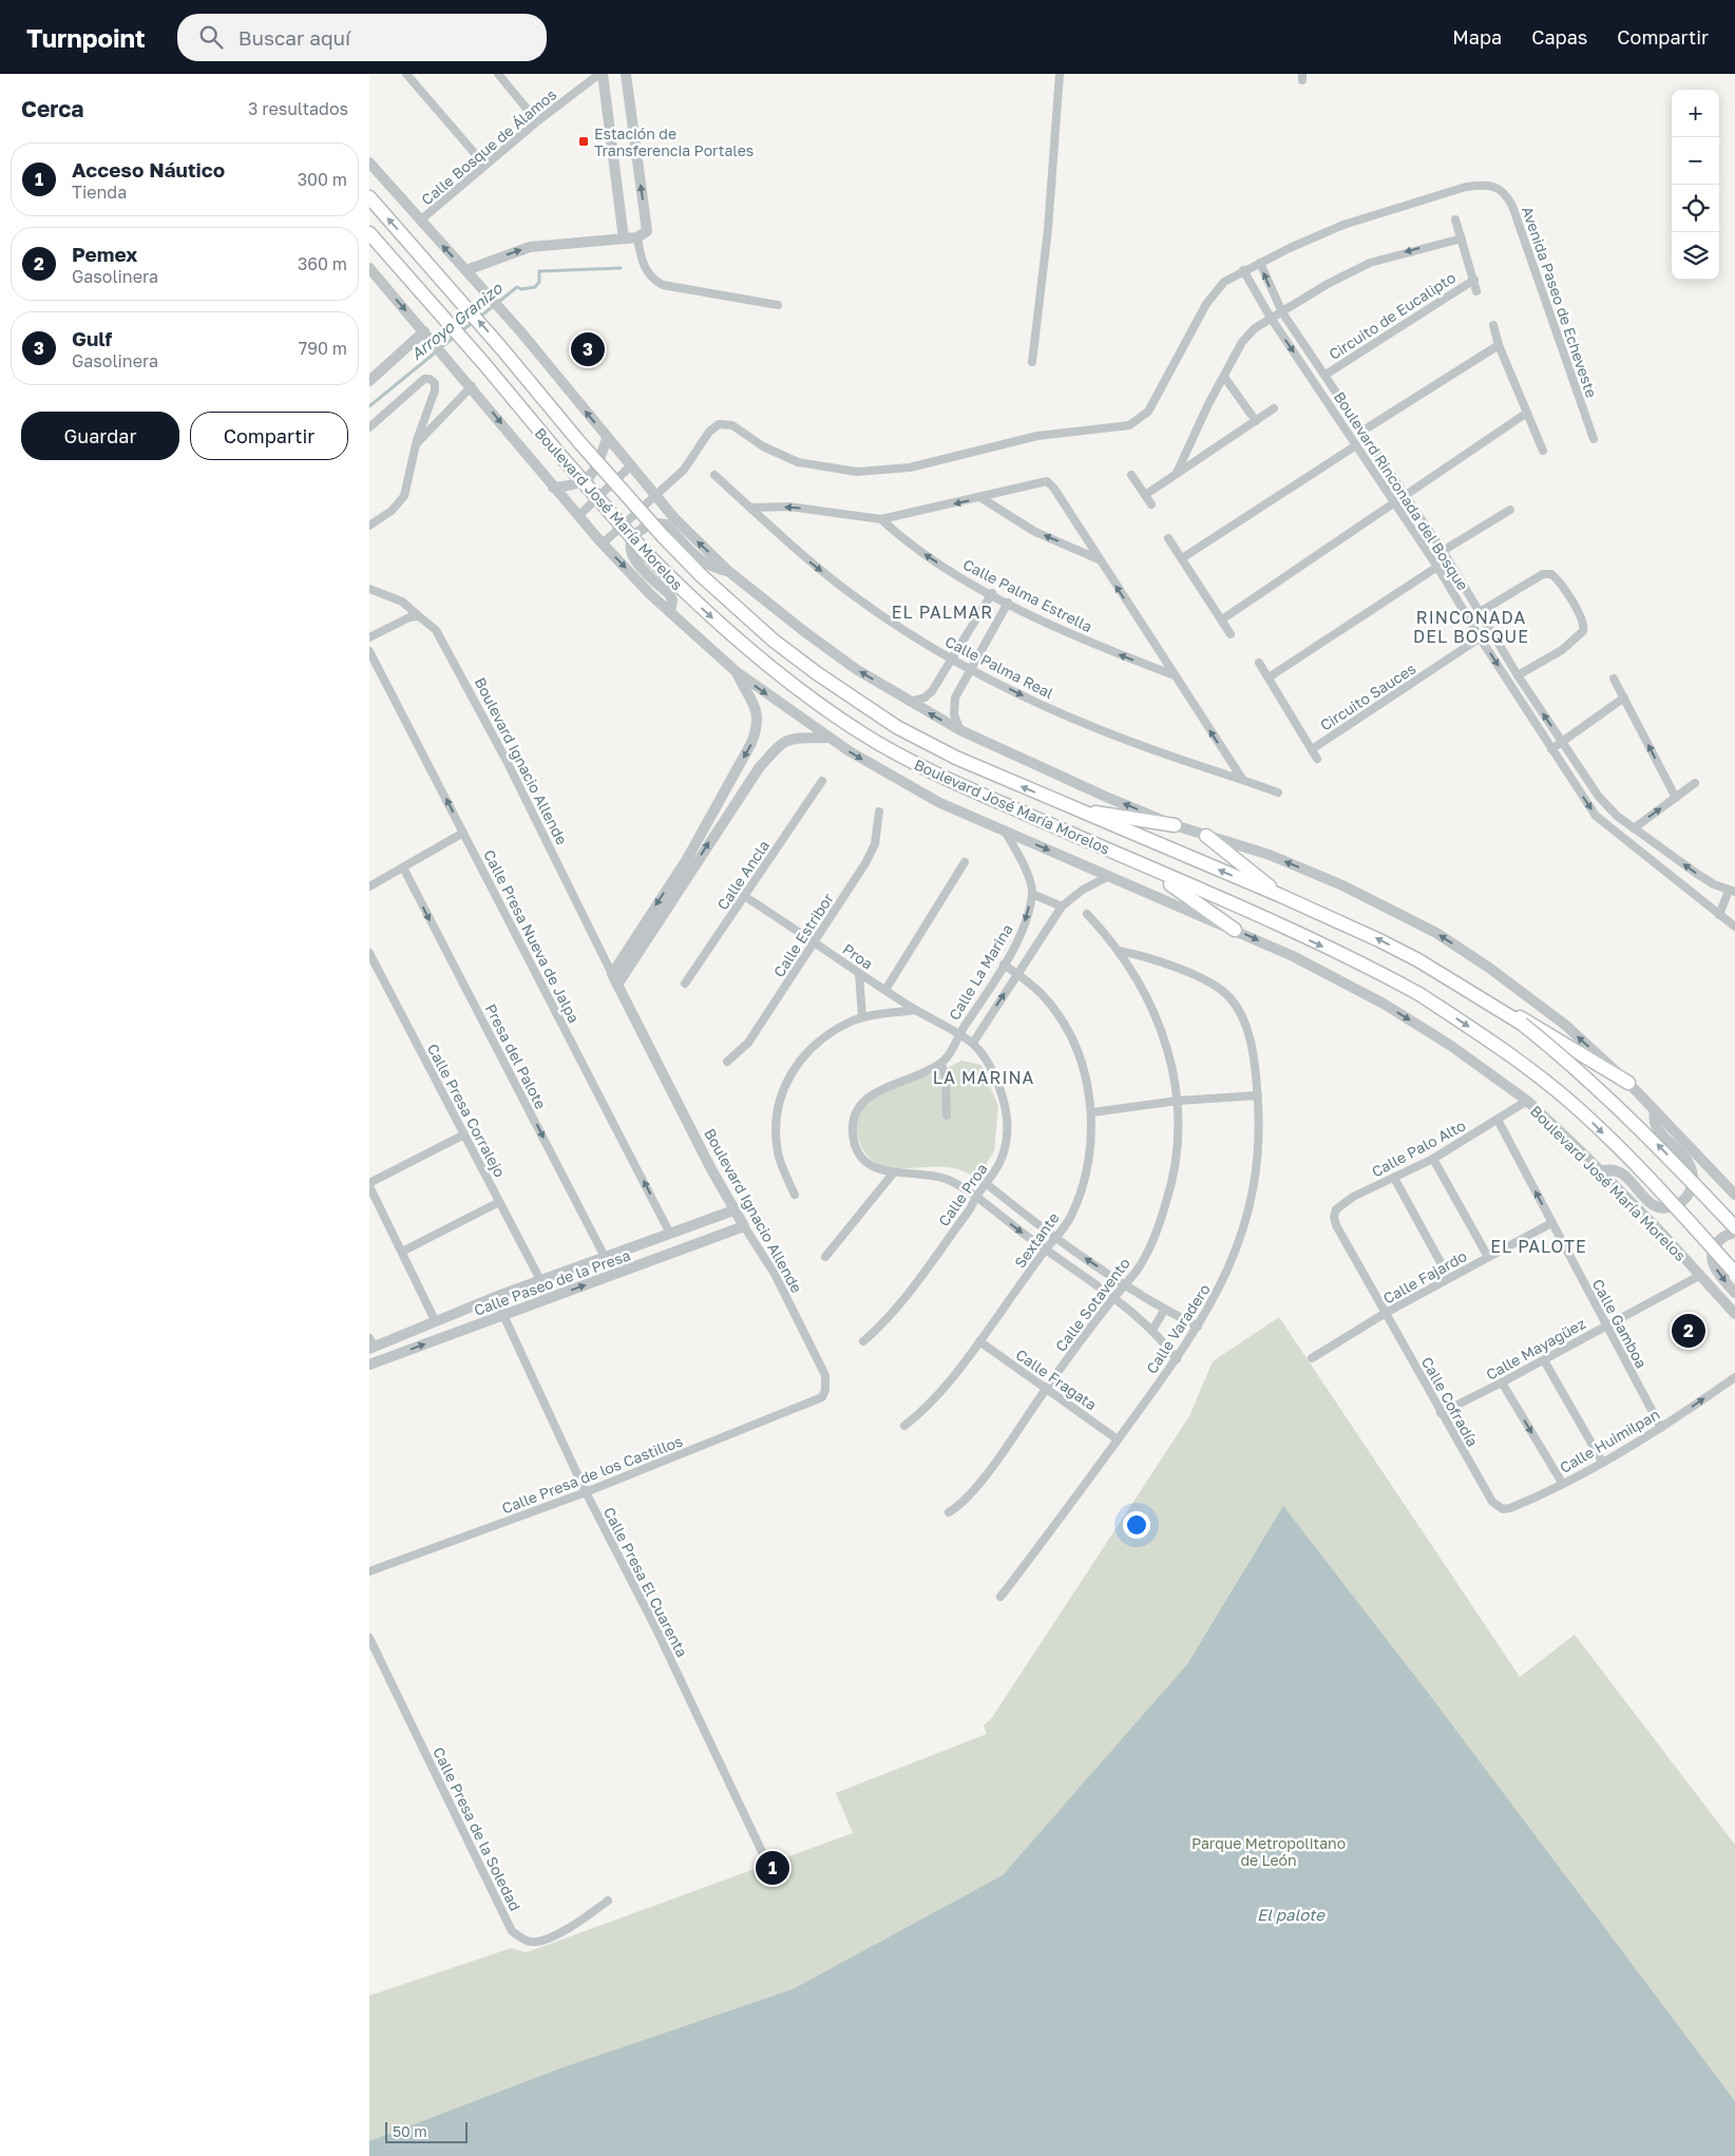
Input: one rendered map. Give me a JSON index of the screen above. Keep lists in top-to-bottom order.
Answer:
{
  "streets": {
    "main road": ["Boulevard José María Morelos"],
    "street": [
      "Calle Bosque de Álamos",
      "Avenida Paseo de Echeveste",
      "Circuito de Eucalipto",
      "Boulevard Rinconada del Bosque",
      "Calle Palma Estrella",
      "Calle Palma Real",
      "Circuito Sauces",
      "Boulevard Ignacio Allende",
      "Calle Ancla",
      "Calle Estribor",
      "Calle Presa Nueva de Jalpa",
      "Proa",
      "Calle La Marina",
      "Presa del Palote",
      "Calle Presa Corralejo",
      "Calle Palo Alto",
      "Calle Proa",
      "Sextante",
      "Calle Fajardo",
      "Calle Paseo de la Presa",
      "Calle Sotavento",
      "Calle Gamboa",
      "Calle Varadero",
      "Calle Mayagüez",
      "Calle Fragata",
      "Calle Cofradía",
      "Calle Huimilpan",
      "Calle Presa de los Castillos",
      "Calle Presa El Cuarenta",
      "Calle Presa de la Soledad"
    ]
  },
  "crossings": [
    ["Avenida Paseo de Echeveste", "Boulevard Rinconada del Bosque"],
    ["Circuito de Eucalipto", "Boulevard Rinconada del Bosque"],
    ["Boulevard Rinconada del Bosque", "Circuito Sauces"],
    ["Boulevard José María Morelos", "Calle La Marina"],
    ["Boulevard José María Morelos", "Calle Palo Alto"],
    ["Boulevard José María Morelos", "Calle Mayagüez"],
    ["Boulevard Ignacio Allende", "Calle Paseo de la Presa"],
    ["Boulevard Ignacio Allende", "Calle Presa de los Castillos"],
    ["Calle Ancla", "Proa"],
    ["Calle Estribor", "Proa"],
    ["Calle Presa Nueva de Jalpa", "Calle Paseo de la Presa"],
    ["Proa", "Calle La Marina"],
    ["Calle La Marina", "Calle Proa"],
    ["Calle La Marina", "Sextante"],
    ["Calle La Marina", "Calle Sotavento"],
    ["Calle La Marina", "Calle Varadero"],
    ["Presa del Palote", "Calle Paseo de la Presa"],
    ["Calle Presa Corralejo", "Calle Paseo de la Presa"],
    ["Calle Palo Alto", "Calle Gamboa"],
    ["Calle Palo Alto", "Calle Cofradía"],
    ["Sextante", "Calle Fragata"],
    ["Calle Fajardo", "Calle Gamboa"],
    ["Calle Fajardo", "Calle Cofradía"],
    ["Calle Paseo de la Presa", "Calle Presa El Cuarenta"],
    ["Calle Sotavento", "Calle Varadero"],
    ["Calle Sotavento", "Calle Fragata"],
    ["Calle Gamboa", "Calle Mayagüez"],
    ["Calle Gamboa", "Calle Huimilpan"],
    ["Calle Varadero", "Calle Fragata"],
    ["Calle Mayagüez", "Calle Cofradía"],
    ["Calle Cofradía", "Calle Huimilpan"],
    ["Calle Presa de los Castillos", "Calle Presa El Cuarenta"]
  ],
  "one_way": ["Calle Palma Estrella", "Calle Presa Nueva de Jalpa", "Presa del Palote"],
  "districts": [
    "EL PALMAR",
    "RINCONADA DEL BOSQUE",
    "LA MARINA",
    "EL PALOTE"
  ],
  "water": ["Arroyo Granizo", "El palote"],
  "parks": ["Parque Metropolitano de León"],
  "places": {
    "transit": ["Estación de Transferencia Portales"]
  },
  "scale_bar": "50 m",
  "page": {
    "header": "Turnpoint",
    "search": "Buscar aquí",
    "nav": ["Mapa", "Capas", "Compartir"],
    "heading": ["Cerca", "3 resultados"],
    "map_buttons": ["+", "−"],
    "list": [
      {
        "mark": "1",
        "name": "Acceso Náutico",
        "note": "Tienda",
        "value": "300 m"
      },
      {
        "mark": "2",
        "name": "Pemex",
        "note": "Gasolinera",
        "value": "360 m"
      },
      {
        "mark": "3",
        "name": "Gulf",
        "note": "Gasolinera",
        "value": "790 m"
      }
    ],
    "pins": ["3", "2", "1"],
    "buttons": ["Guardar", "Compartir"],
    "scale": "50 m"
  }
}
